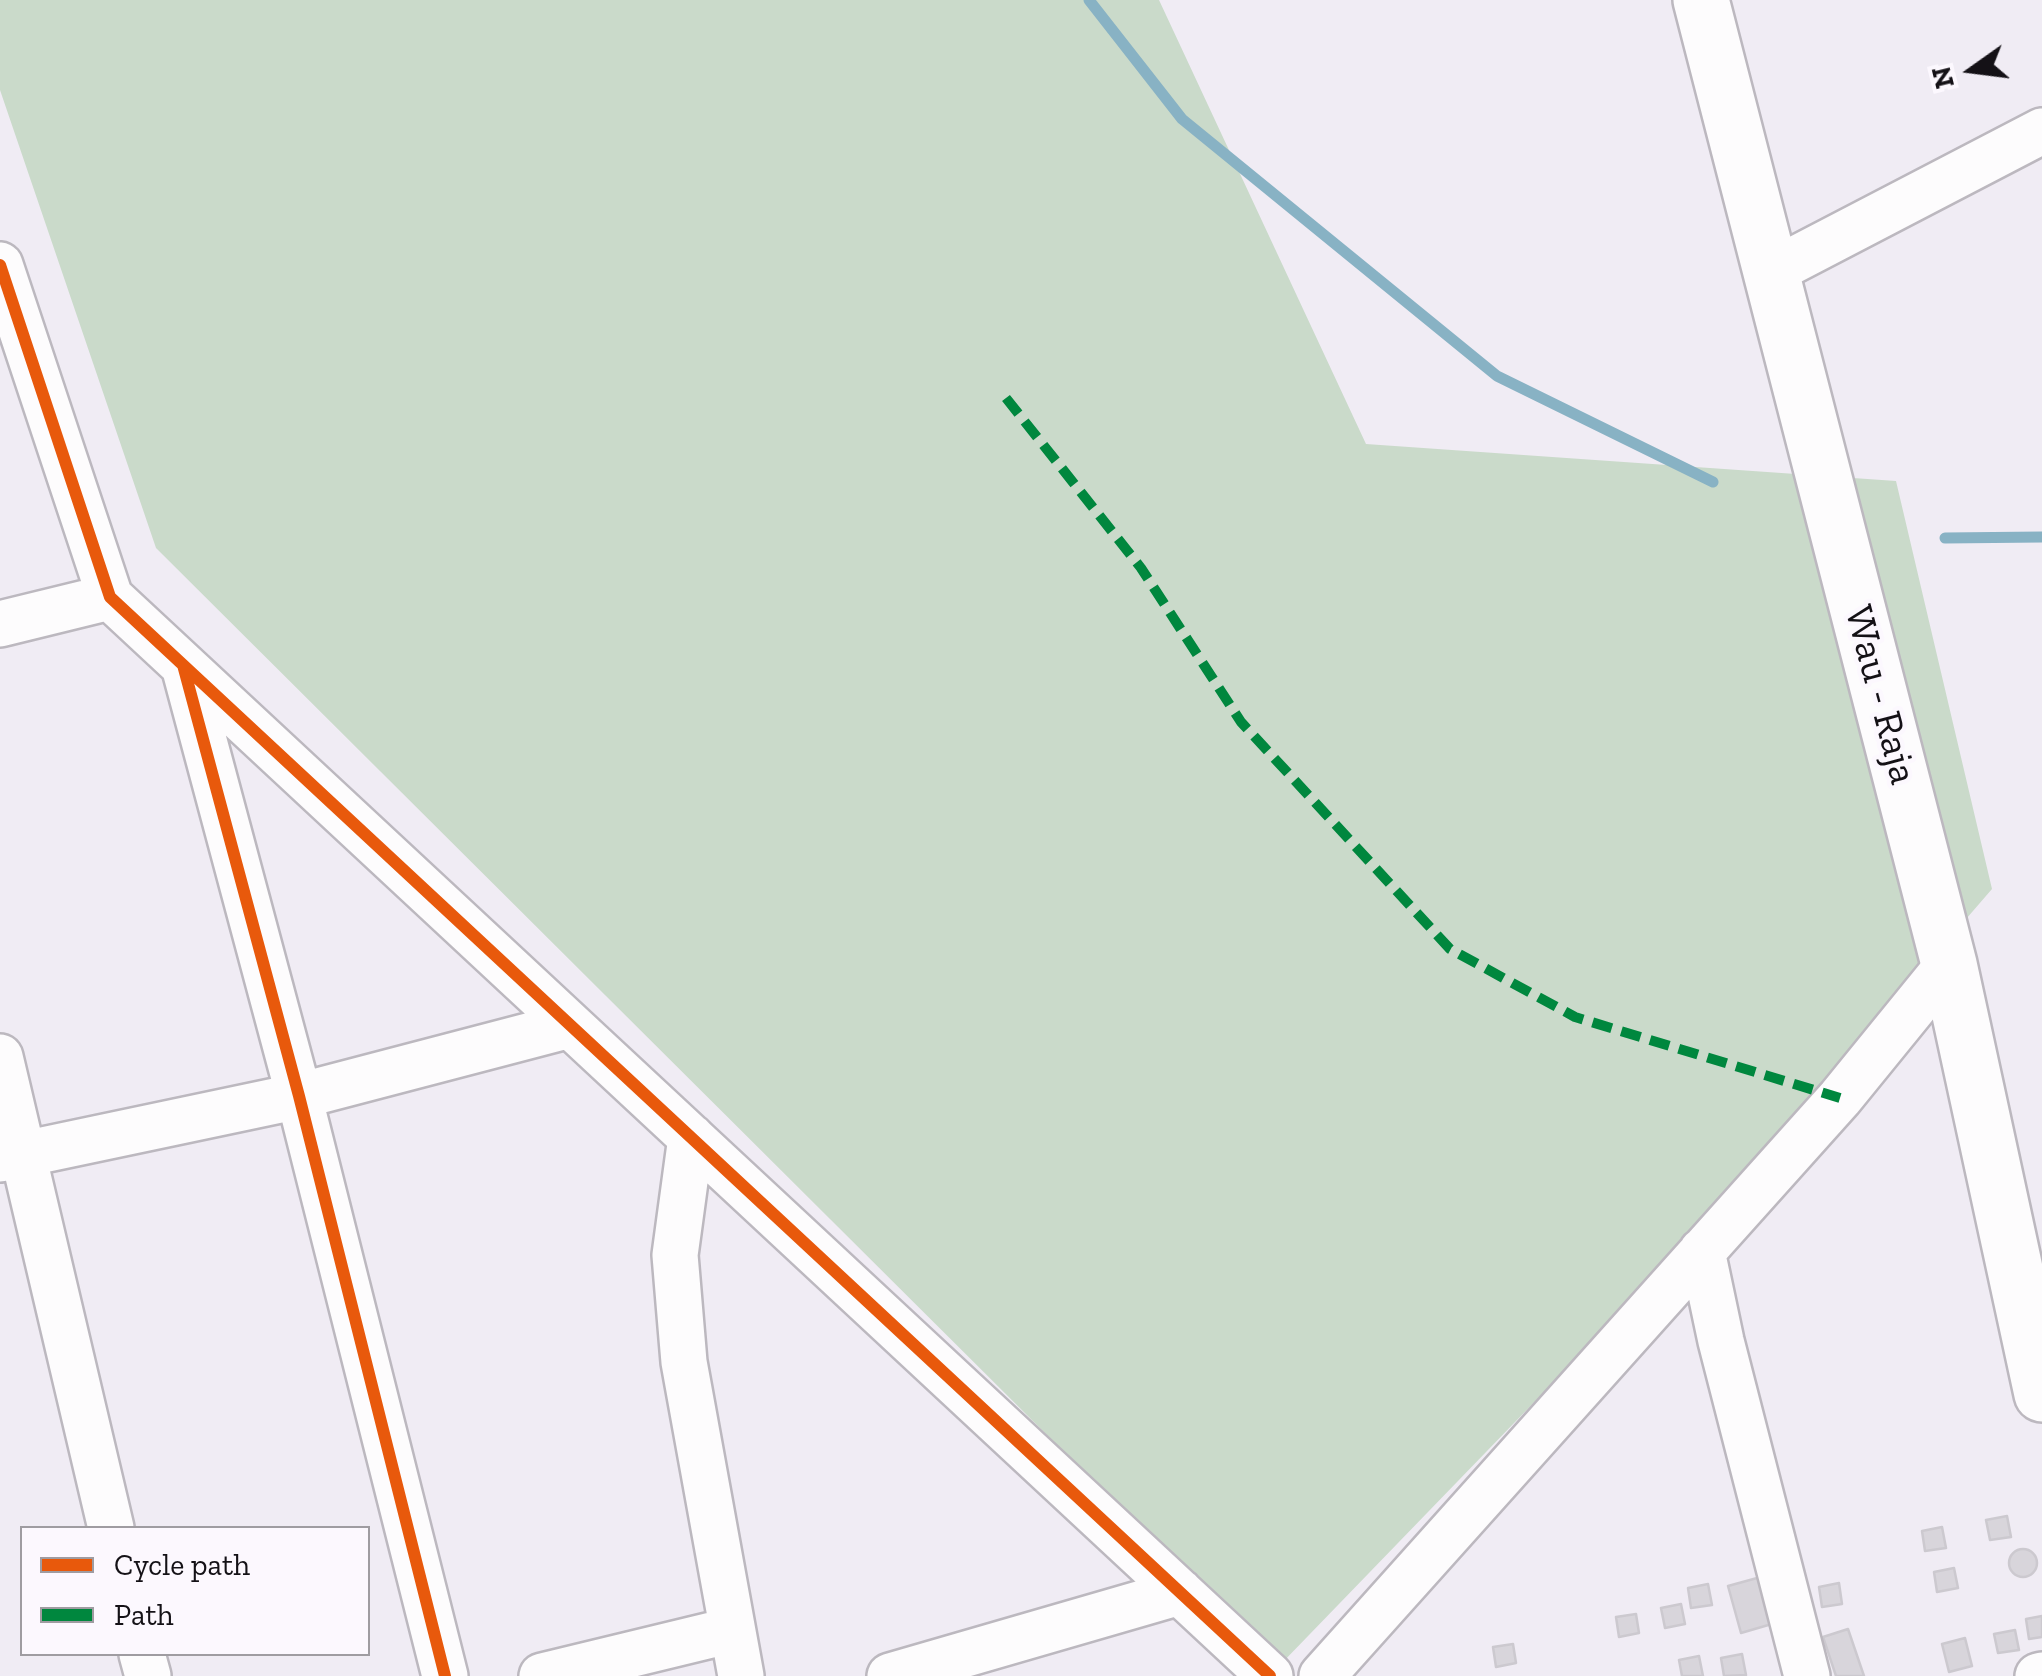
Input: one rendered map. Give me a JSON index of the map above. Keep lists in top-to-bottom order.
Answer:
{
  "streets": {
    "main road": ["Wau - Raja"]
  },
  "legend": ["Cycle path", "Path"],
  "north": "left"
}
